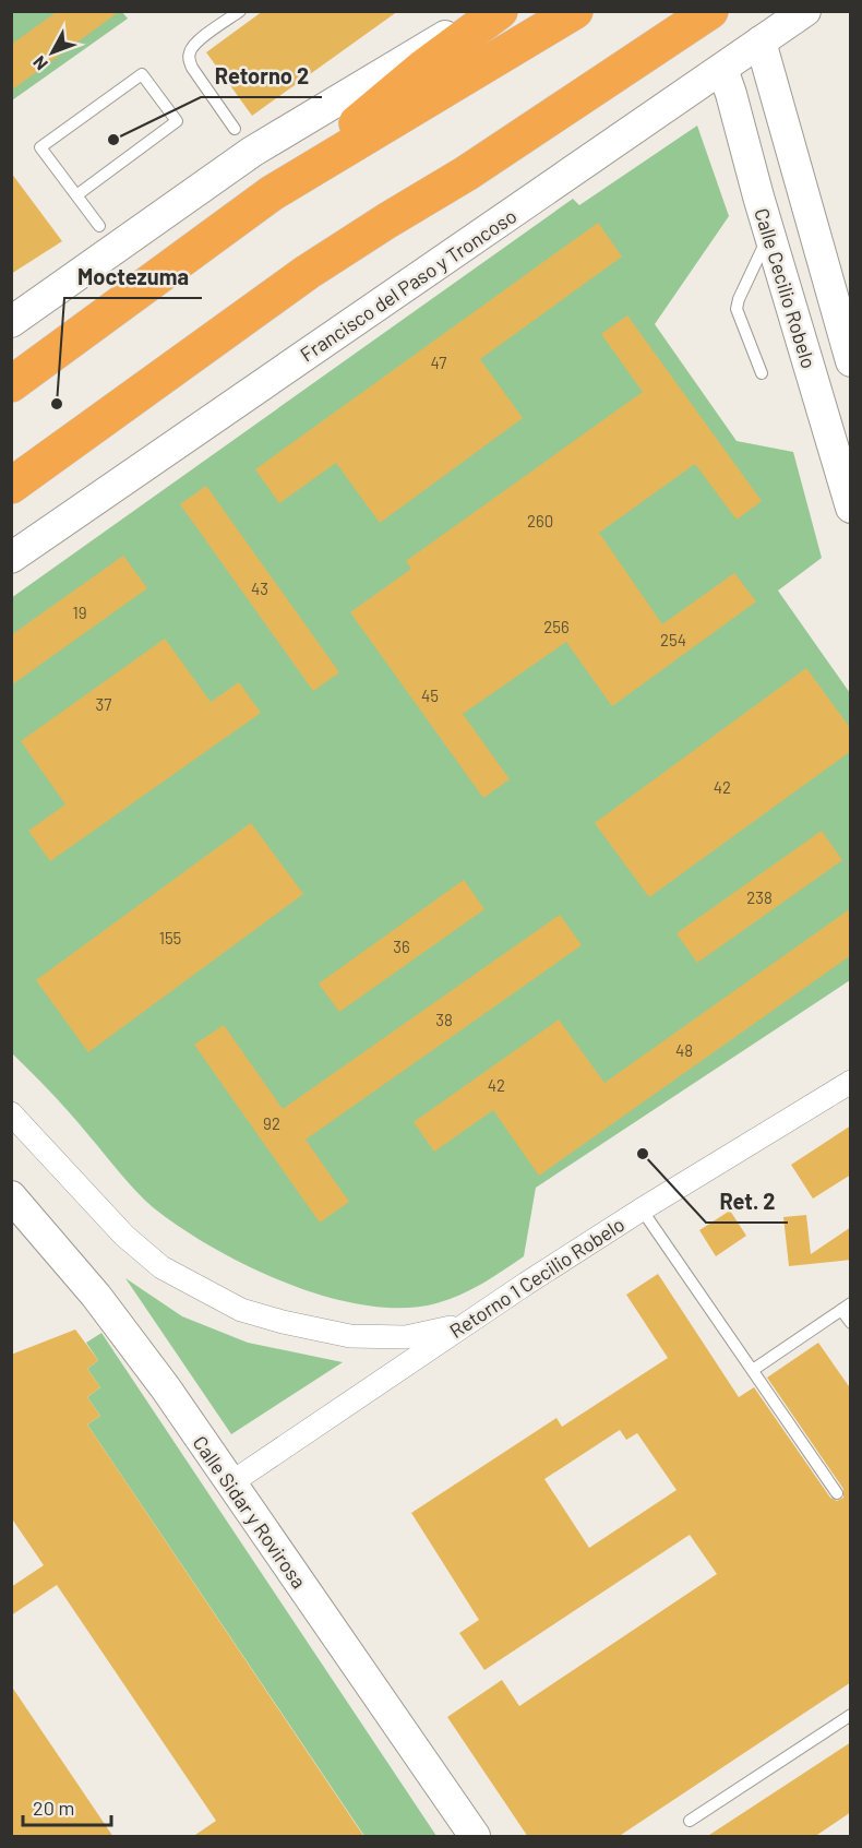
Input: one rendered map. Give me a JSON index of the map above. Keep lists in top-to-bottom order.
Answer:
{
  "streets": {
    "street": [
      "Francisco del Paso y Troncoso",
      "Calle Cecilio Robelo",
      "Retorno 1 Cecilio Robelo",
      "Calle Sidar y Rovirosa"
    ]
  },
  "crossings": [
    ["Francisco del Paso y Troncoso", "Calle Cecilio Robelo"],
    ["Retorno 1 Cecilio Robelo", "Calle Sidar y Rovirosa"]
  ],
  "places": ["Retorno 2", "Moctezuma", "Ret. 2"],
  "house_numbers": [
    "47",
    "260",
    "43",
    "19",
    "256",
    "254",
    "45",
    "37",
    "42",
    "238",
    "155",
    "36",
    "38",
    "48",
    "42",
    "92"
  ],
  "scale_bar": "20 m",
  "north": "bottom left"
}
